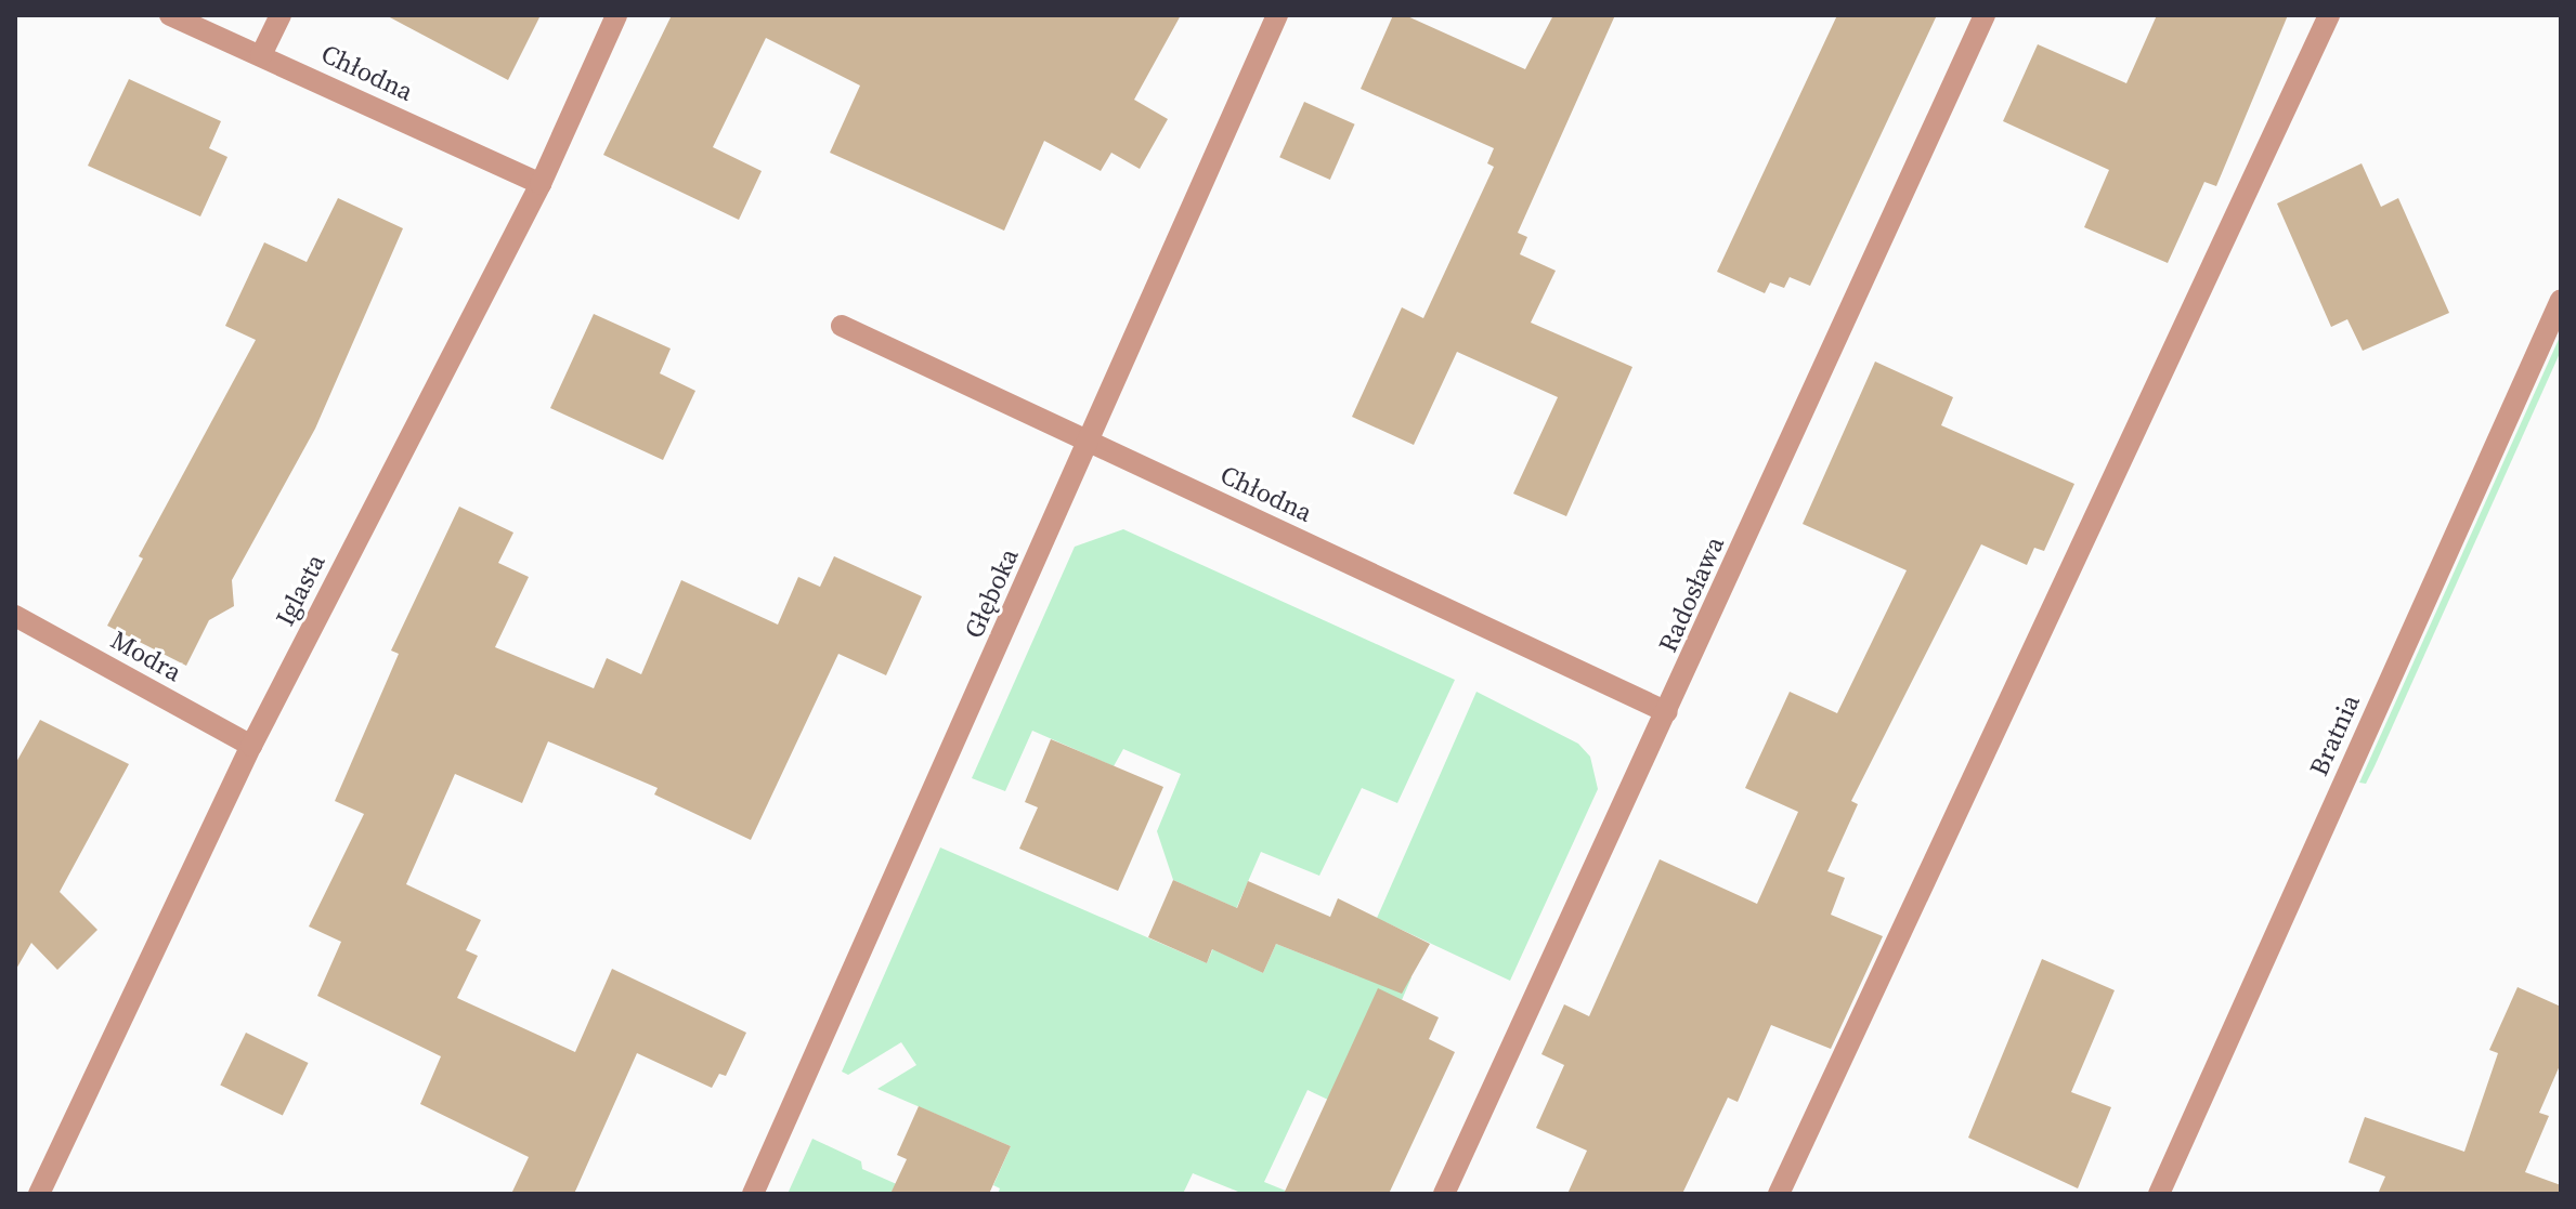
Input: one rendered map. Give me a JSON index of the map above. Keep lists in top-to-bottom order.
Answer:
{
  "streets": {
    "street": [
      "Chłodna",
      "Iglasta",
      "Głęboka",
      "Radosława",
      "Modra",
      "Bratnia"
    ]
  },
  "crossings": [
    ["Chłodna", "Iglasta"],
    ["Chłodna", "Głęboka"],
    ["Chłodna", "Radosława"],
    ["Iglasta", "Modra"]
  ]
}
